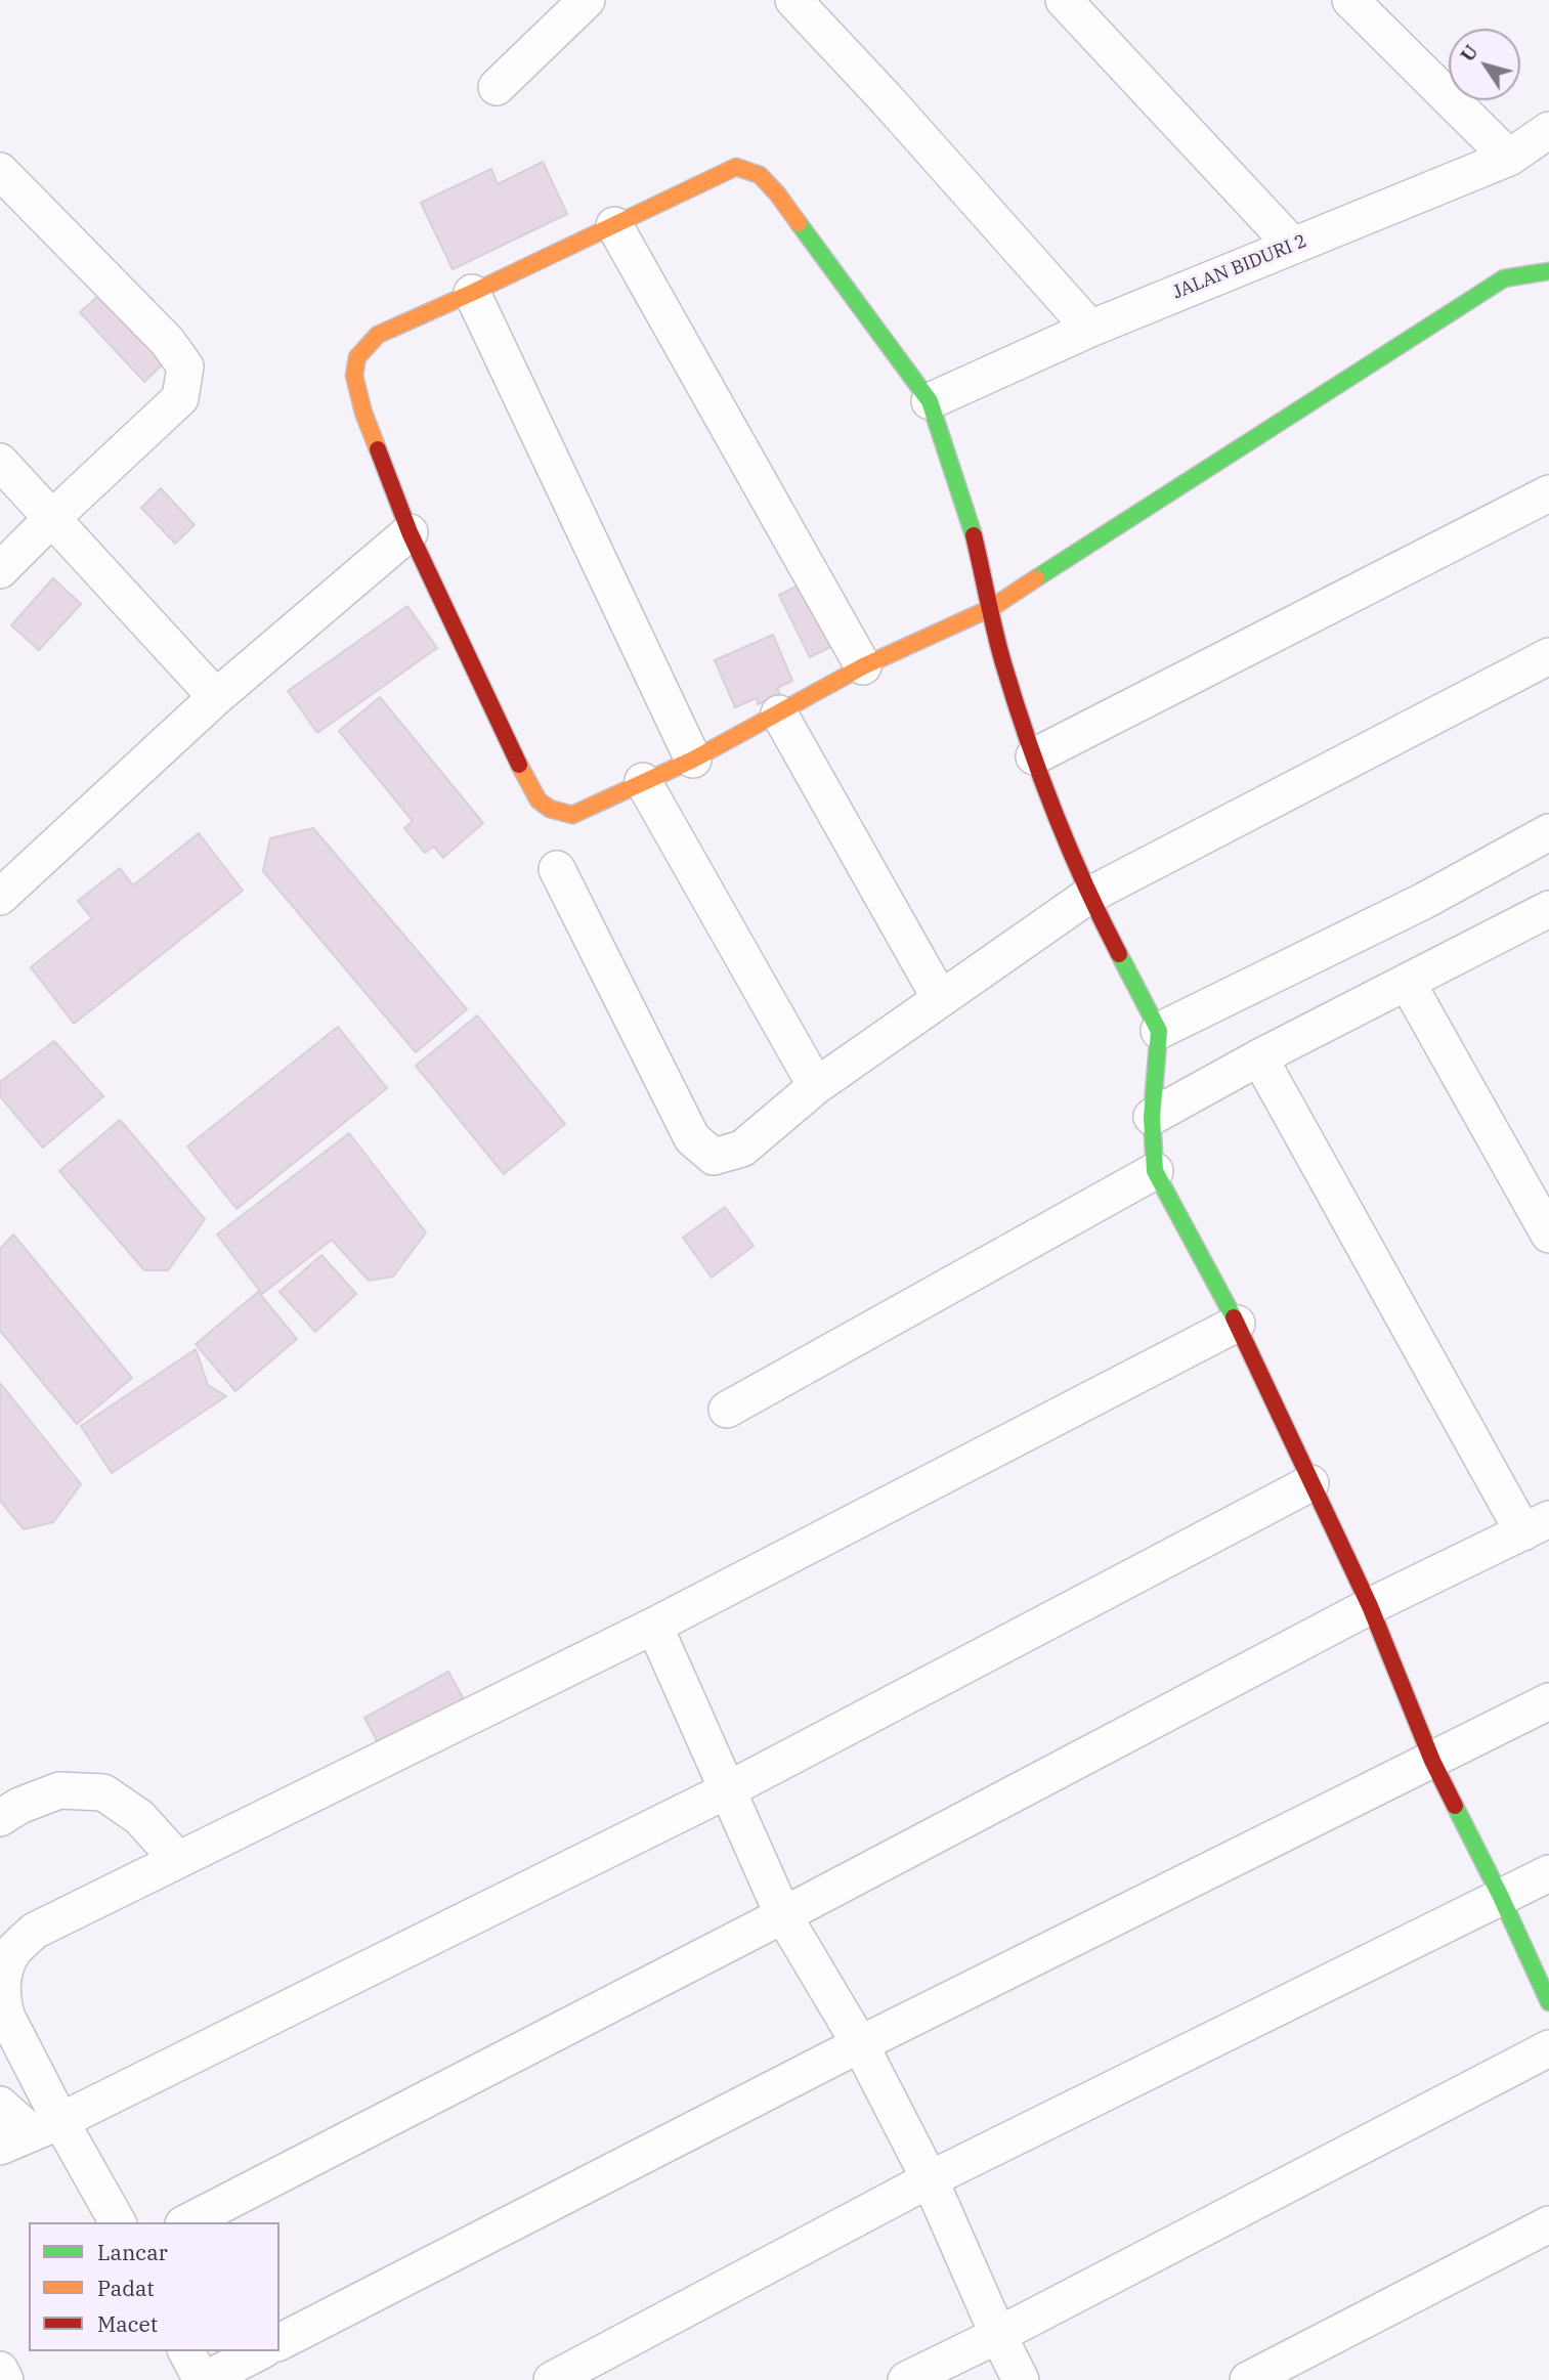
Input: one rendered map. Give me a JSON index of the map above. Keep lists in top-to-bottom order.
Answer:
{
  "streets": {
    "street": ["JALAN BIDURI 2"]
  },
  "legend": ["Lancar", "Padat", "Macet"],
  "north": "top left"
}
